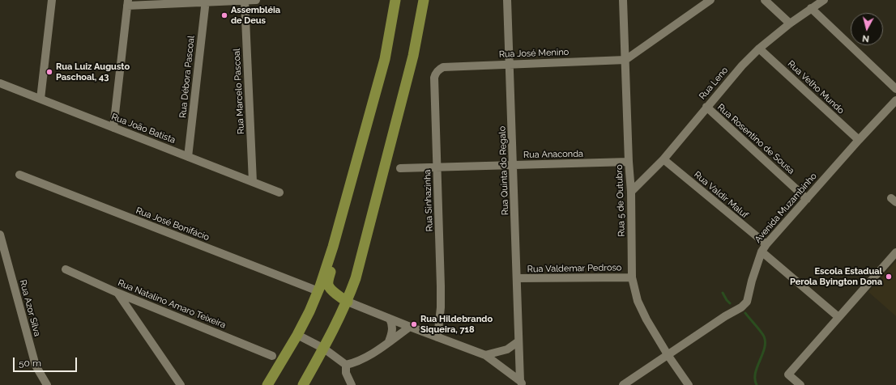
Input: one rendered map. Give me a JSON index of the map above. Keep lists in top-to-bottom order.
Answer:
{
  "streets": {
    "street": [
      "Rua José Menino",
      "Rua Débora Pascoal",
      "Rua Leno",
      "Rua Velho Mundo",
      "Rua Marcelo Pascoal",
      "Rua João Batista",
      "Rua Rosentino de Sousa",
      "Rua Anaconda",
      "Rua Quinta do Regalo",
      "Rua Valdir Maluf",
      "Rua Sinhazinha",
      "Rua 5 de Outubro",
      "Avenida Muzambinho",
      "Rua José Bonifácio",
      "Rua Valdemar Pedroso",
      "Rua Natalino Amaro Teixeira",
      "Rua Azor Silva"
    ]
  },
  "crossings": [
    ["Rua José Menino", "Rua Quinta do Regalo"],
    ["Rua José Menino", "Rua Sinhazinha"],
    ["Rua José Menino", "Rua 5 de Outubro"],
    ["Rua Débora Pascoal", "Rua João Batista"],
    ["Rua Leno", "Rua Velho Mundo"],
    ["Rua Leno", "Rua Rosentino de Sousa"],
    ["Rua Leno", "Rua Valdir Maluf"],
    ["Rua Leno", "Rua 5 de Outubro"],
    ["Rua Velho Mundo", "Avenida Muzambinho"],
    ["Rua Marcelo Pascoal", "Rua João Batista"],
    ["Rua Rosentino de Sousa", "Avenida Muzambinho"],
    ["Rua Anaconda", "Rua Quinta do Regalo"],
    ["Rua Anaconda", "Rua Sinhazinha"],
    ["Rua Anaconda", "Rua 5 de Outubro"],
    ["Rua Quinta do Regalo", "Rua Valdemar Pedroso"],
    ["Rua Valdir Maluf", "Avenida Muzambinho"],
    ["Rua 5 de Outubro", "Avenida Muzambinho"],
    ["Rua 5 de Outubro", "Rua Valdemar Pedroso"]
  ],
  "places": [
    "Assembléia de Deus",
    "Rua Luiz Augusto Paschoal, 43",
    "Escola Estadual Perola Byington Dona",
    "Rua Hildebrando Siqueira, 718"
  ],
  "scale_bar": "50 m",
  "north": "bottom"
}
